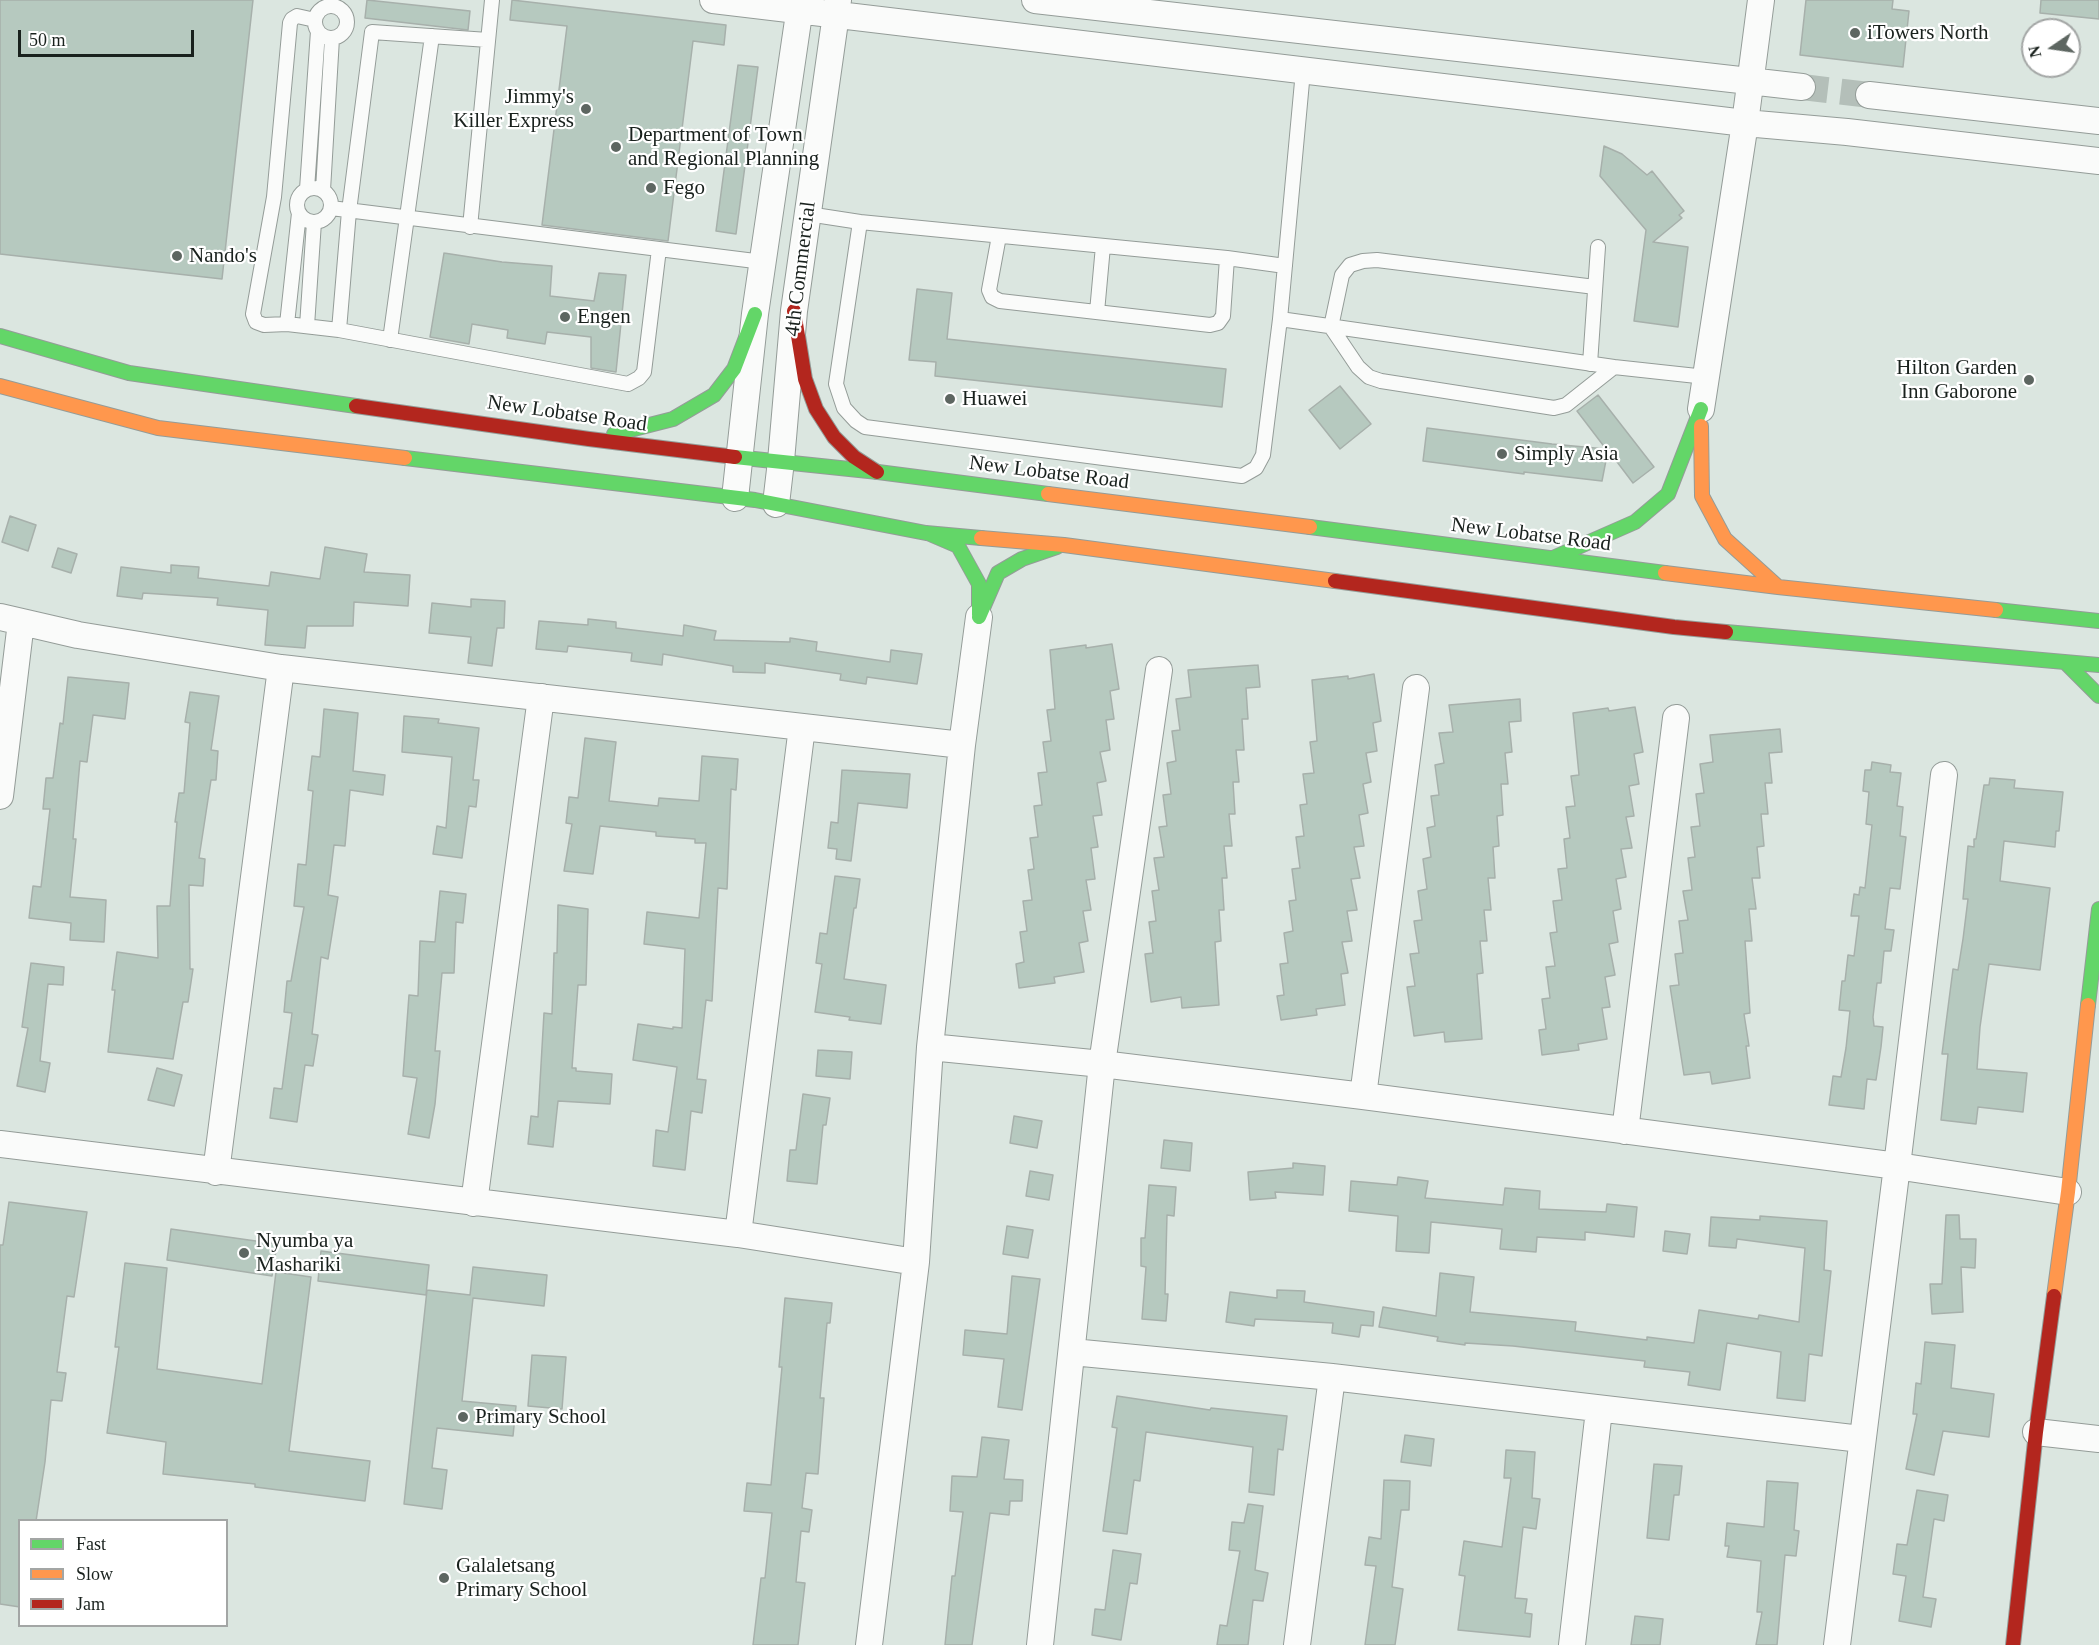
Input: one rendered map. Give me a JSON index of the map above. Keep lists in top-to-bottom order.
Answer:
{
  "streets": {
    "main road": ["New Lobatse Road"],
    "street": ["4th Commercial"]
  },
  "crossings": [
    ["4th Commercial", "New Lobatse Road"]
  ],
  "places": [
    "iTowers North",
    "Jimmy's Killer Express",
    "Department of Town and Regional Planning",
    "Fego",
    "Nando's",
    "Engen",
    "Hilton Garden Inn Gaborone",
    "Huawei",
    "Simply Asia",
    "Nyumba ya Mashariki",
    "Primary School",
    "Galaletsang Primary School"
  ],
  "legend": ["Fast", "Slow", "Jam"],
  "scale_bar": "50 m",
  "north": "left"
}
